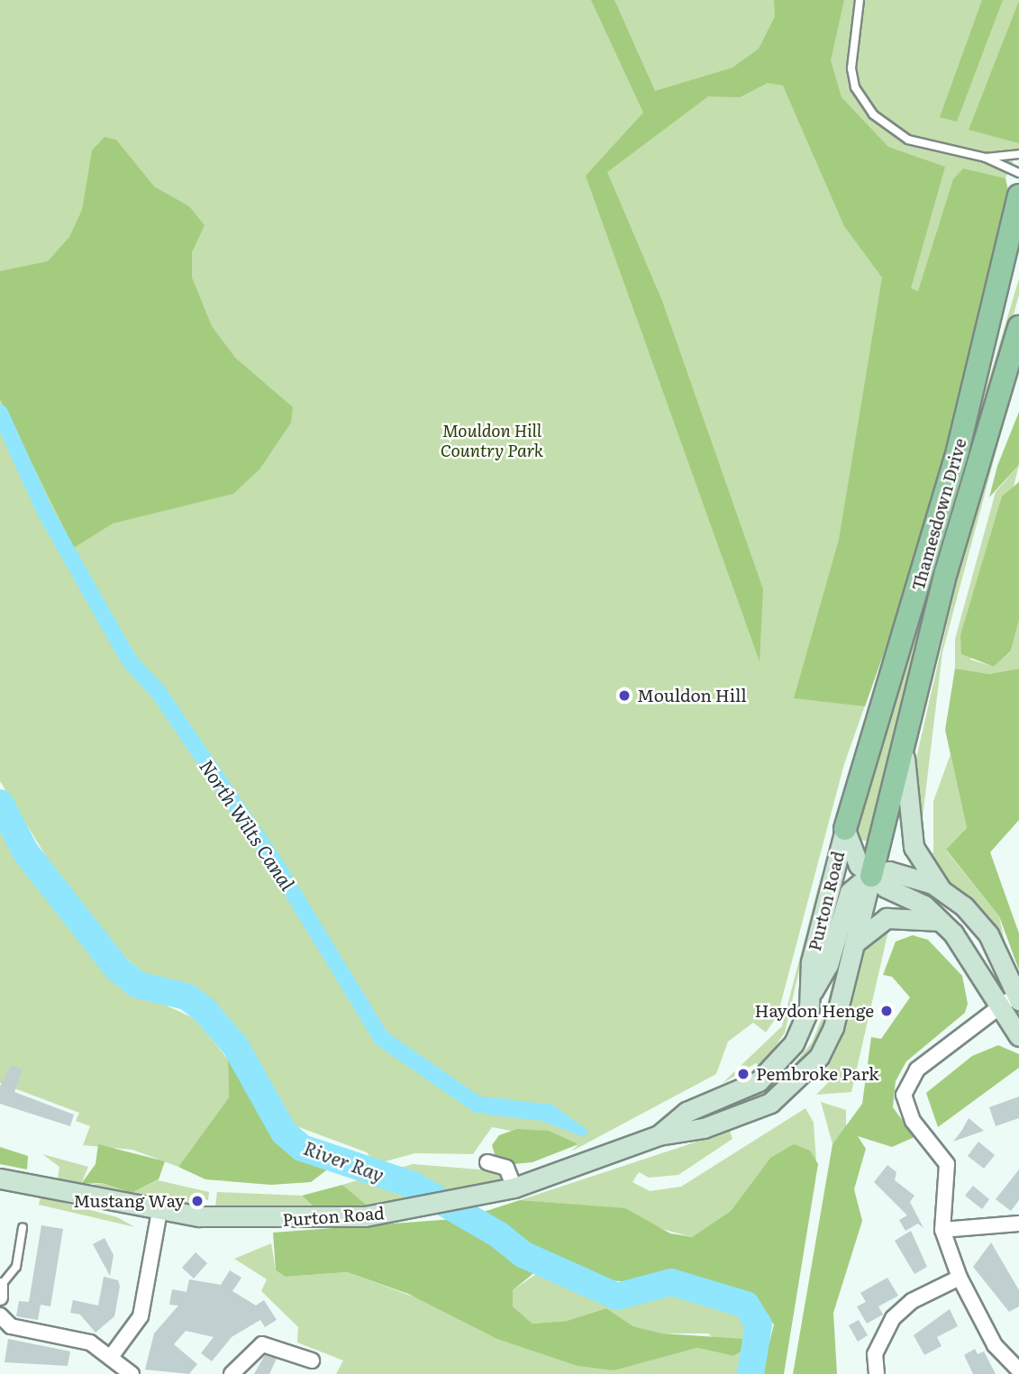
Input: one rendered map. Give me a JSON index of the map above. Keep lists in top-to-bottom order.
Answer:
{
  "streets": {
    "main road": ["Thamesdown Drive", "Purton Road"]
  },
  "crossings": [
    ["Thamesdown Drive", "Purton Road"]
  ],
  "water": ["North Wilts Canal", "River Ray"],
  "parks": ["Mouldon Hill Country Park"],
  "places": [
    "Mouldon Hill",
    "Haydon Henge",
    "Pembroke Park",
    "Mustang Way"
  ]
}
